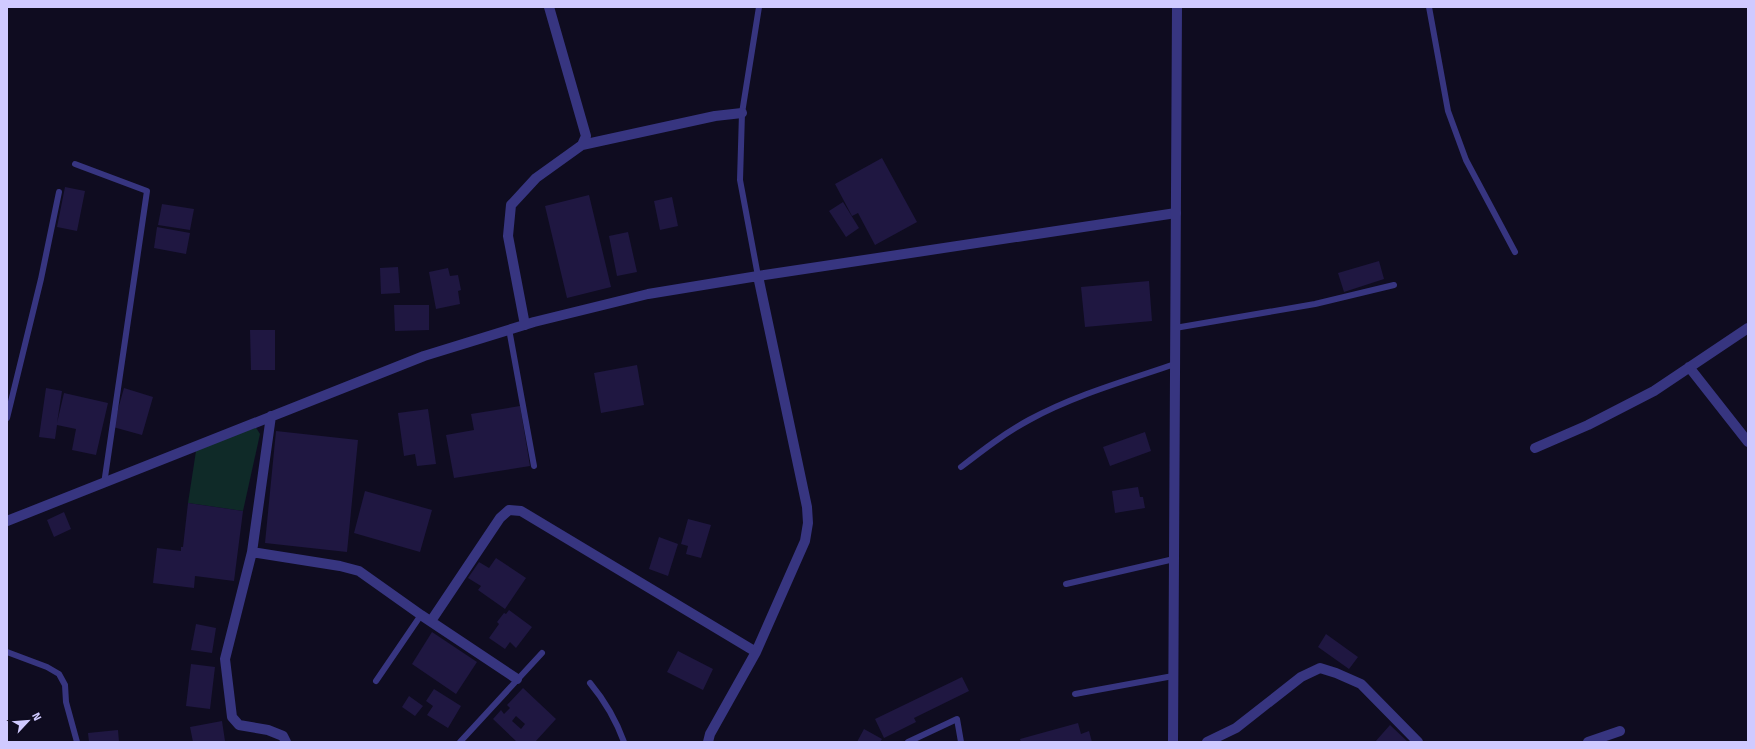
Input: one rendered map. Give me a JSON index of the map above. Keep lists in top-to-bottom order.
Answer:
{
  "north": "top right"
}
